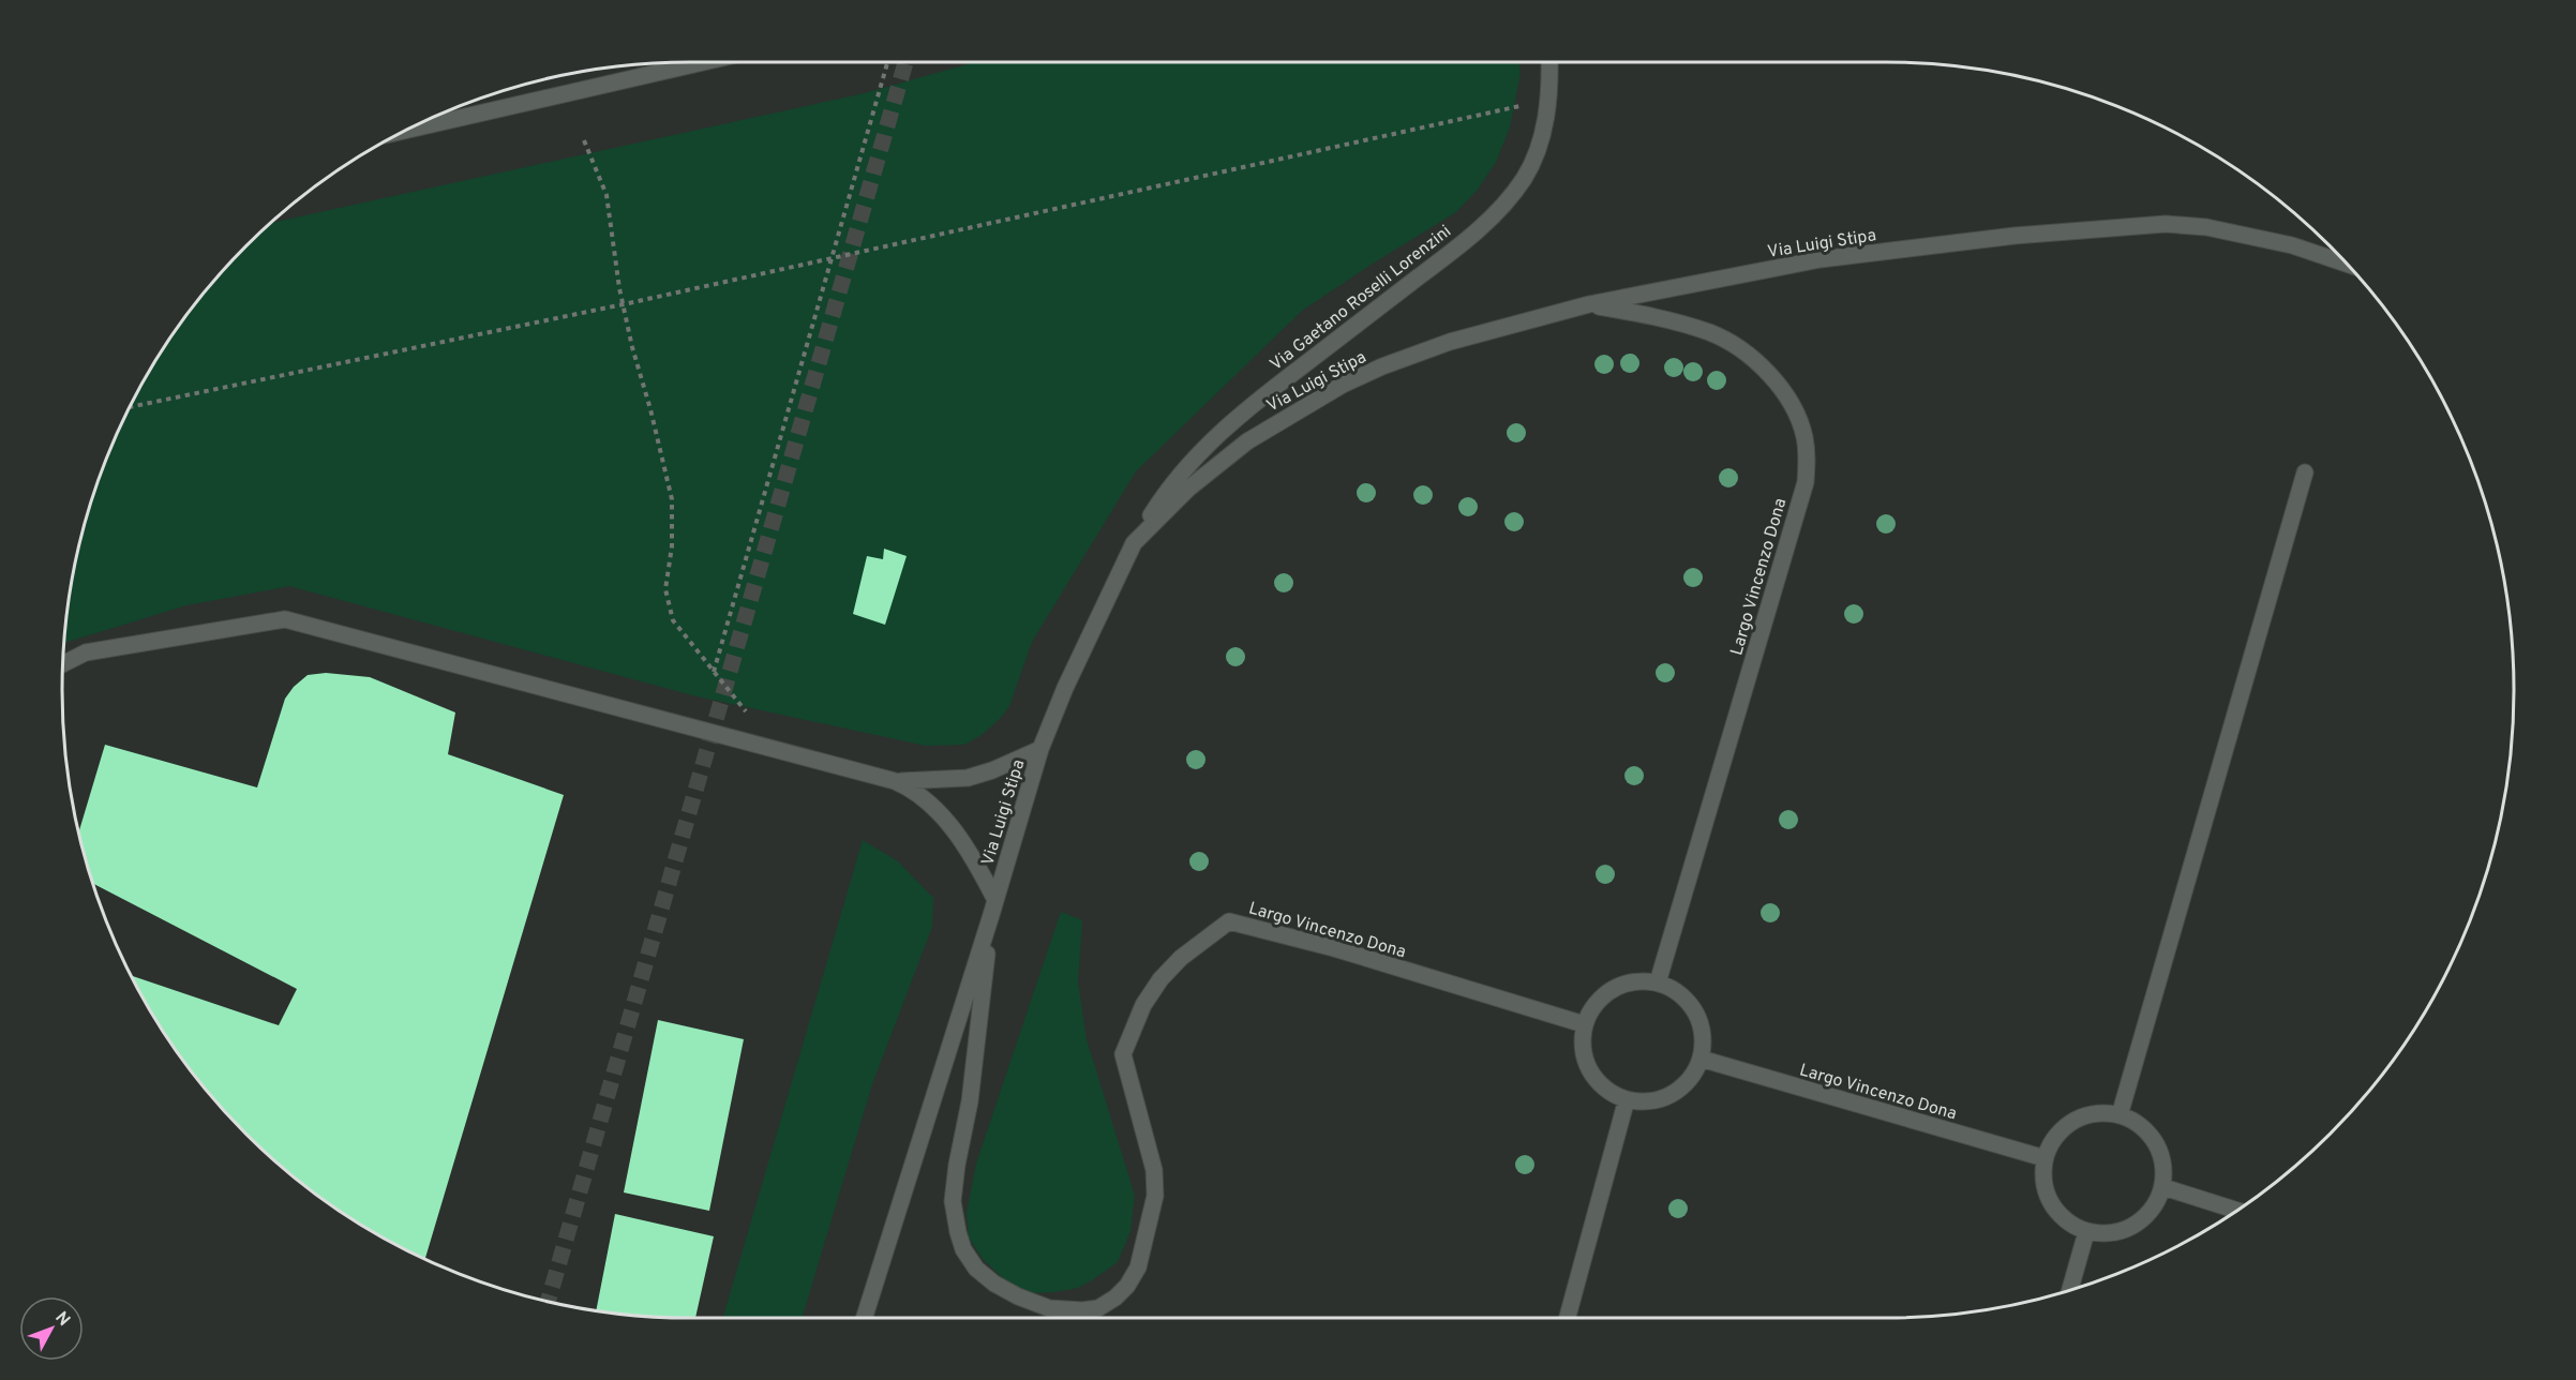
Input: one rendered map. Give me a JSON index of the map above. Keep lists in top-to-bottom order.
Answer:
{
  "streets": {
    "street": ["Via Luigi Stipa", "Via Gaetano Roselli Lorenzini", "Largo Vincenzo Dona"]
  },
  "crossings": [
    ["Via Luigi Stipa", "Via Gaetano Roselli Lorenzini"],
    ["Via Luigi Stipa", "Largo Vincenzo Dona"]
  ],
  "north": "top right"
}
